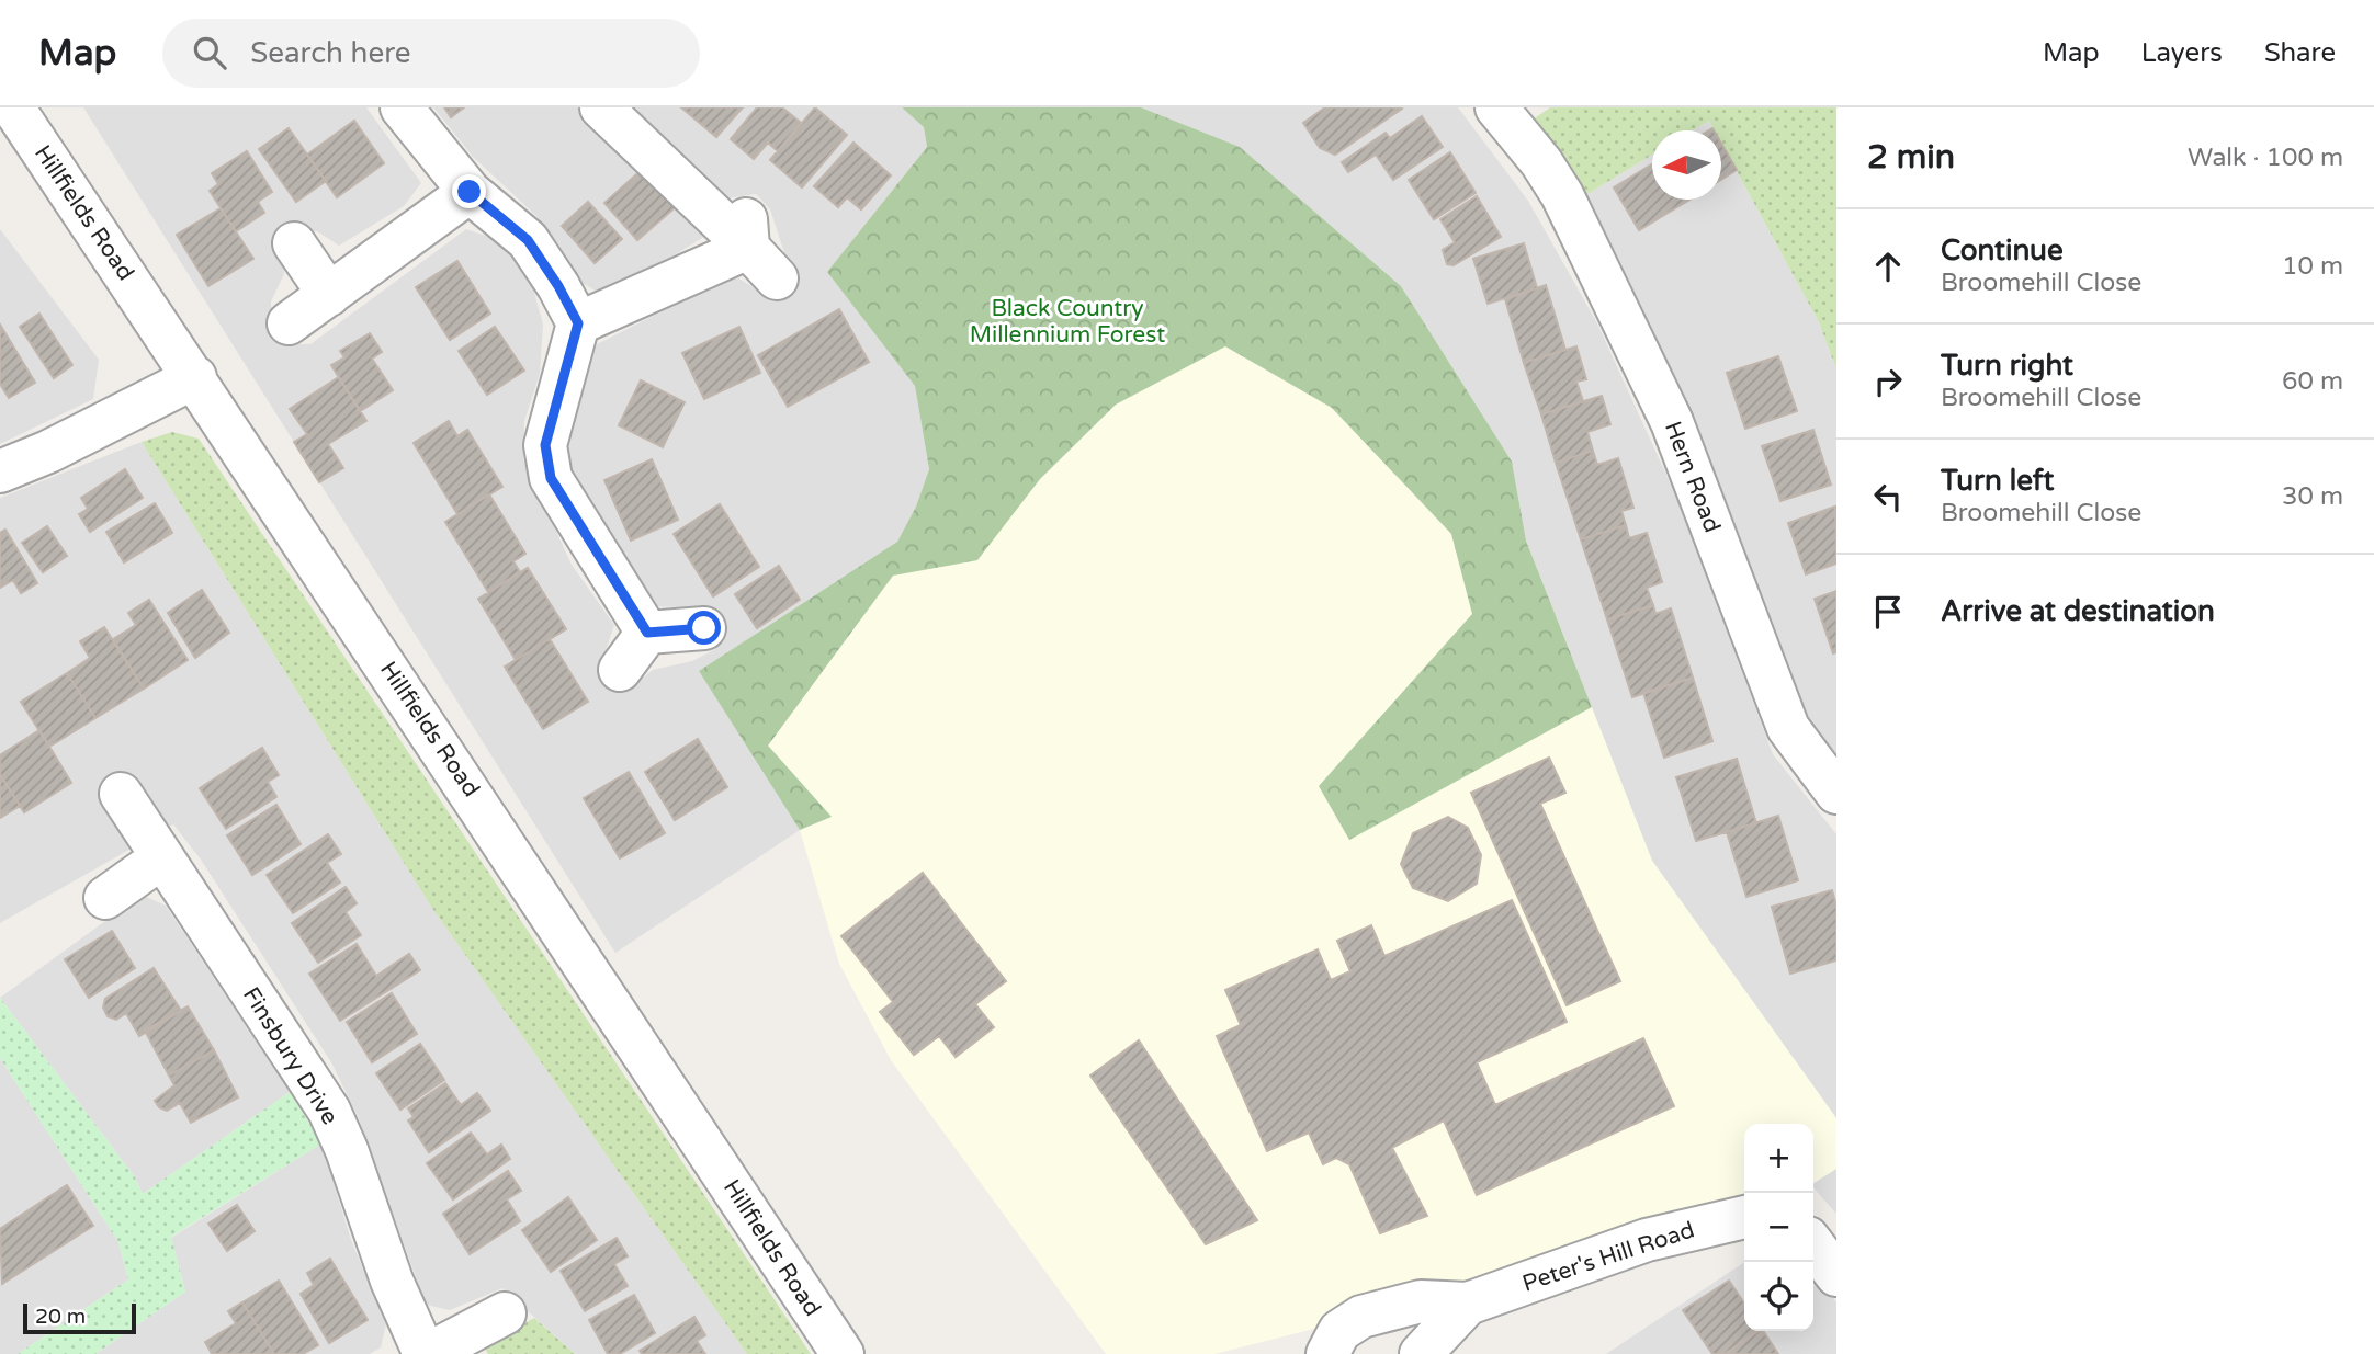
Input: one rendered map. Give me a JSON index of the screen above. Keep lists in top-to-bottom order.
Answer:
{
  "streets": {
    "street": [
      "Hillfields Road",
      "Hern Road",
      "Finsbury Drive",
      "Peter's Hill Road"
    ]
  },
  "parks": ["Black Country Millennium Forest"],
  "scale_bar": "20 m",
  "north": "left",
  "page": {
    "header": "Map",
    "search": "Search here",
    "nav": ["Map", "Layers", "Share"],
    "heading": ["2 min", "Walk · 100 m"],
    "list": [
      ["Continue", "Broomehill Close", "10 m"],
      ["Turn right", "Broomehill Close", "60 m"],
      ["Turn left", "Broomehill Close", "30 m"],
      "Arrive at destination"
    ],
    "map_buttons": ["+", "−"],
    "scale": "20 m"
  }
}
